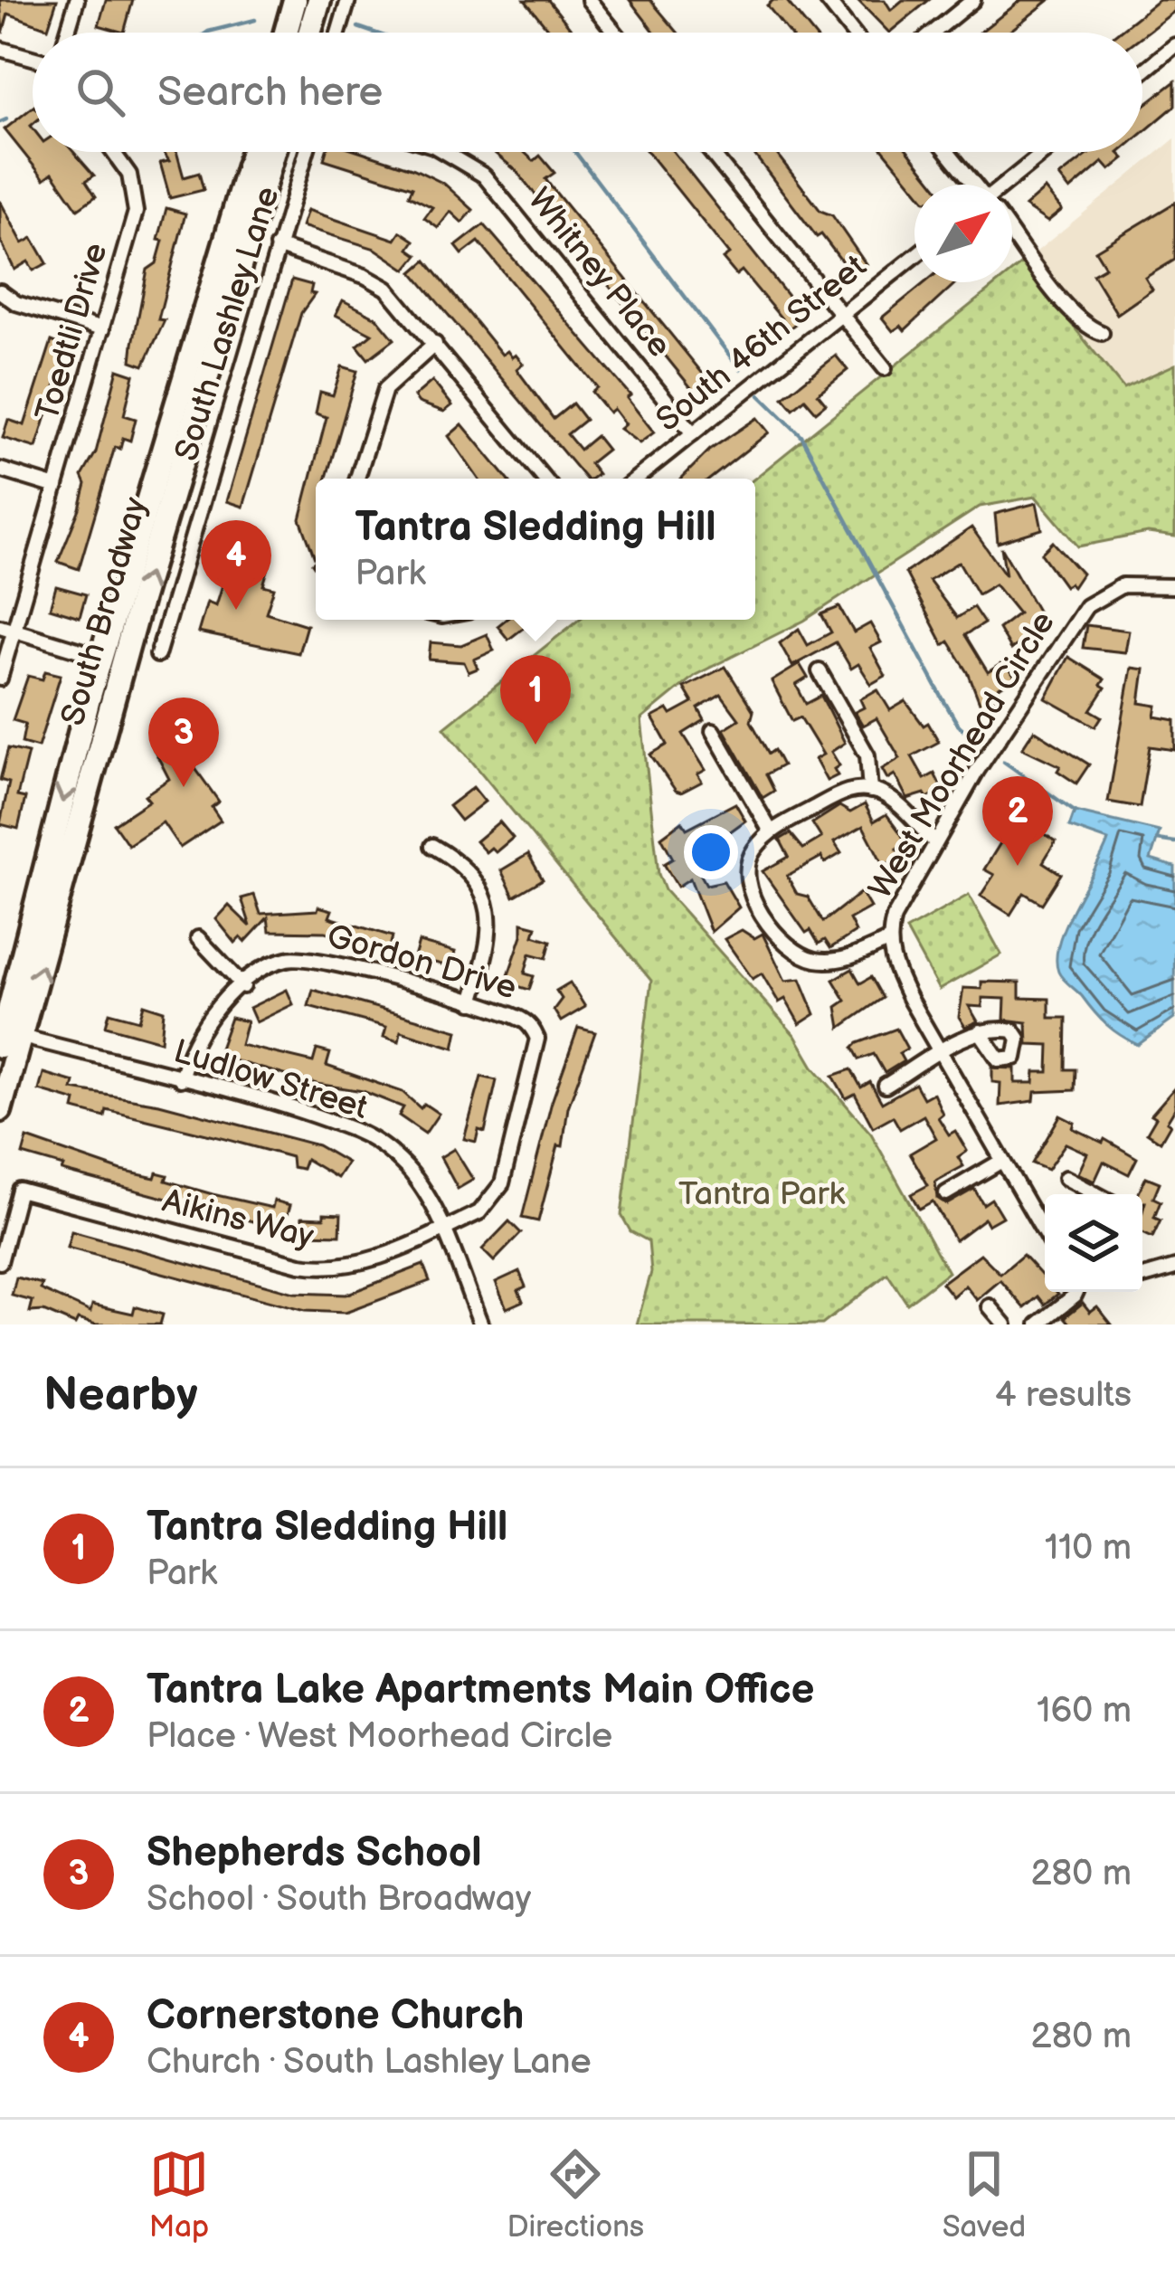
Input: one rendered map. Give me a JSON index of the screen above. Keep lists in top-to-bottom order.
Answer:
{
  "streets": {
    "highway": ["South Broadway"],
    "street": [
      "Whitney Place",
      "South Lashley Lane",
      "Toedtli Drive",
      "South 46th Street",
      "West Moorhead Circle",
      "Gordon Drive",
      "Ludlow Street",
      "Aikins Way"
    ]
  },
  "crossings": [
    ["Whitney Place", "South 46th Street"],
    ["South Broadway", "Ludlow Street"],
    ["Gordon Drive", "Ludlow Street"],
    ["Gordon Drive", "Aikins Way"],
    ["Ludlow Street", "Aikins Way"]
  ],
  "parks": ["Tantra Park"],
  "north": "top right",
  "page": {
    "search": "Search here",
    "popup": ["Tantra Sledding Hill", "Park"],
    "pins": [
      "4",
      "1",
      "3",
      "2"
    ],
    "heading": ["Nearby", "4 results"],
    "list": [
      {
        "mark": "1",
        "name": "Tantra Sledding Hill",
        "note": "Park",
        "value": "110 m"
      },
      {
        "mark": "2",
        "name": "Tantra Lake Apartments Main Office",
        "note": "Place · West Moorhead Circle",
        "value": "160 m"
      },
      {
        "mark": "3",
        "name": "Shepherds School",
        "note": "School · South Broadway",
        "value": "280 m"
      },
      {
        "mark": "4",
        "name": "Cornerstone Church",
        "note": "Church · South Lashley Lane",
        "value": "280 m"
      }
    ],
    "nav": ["Map", "Directions", "Saved"]
  }
}
